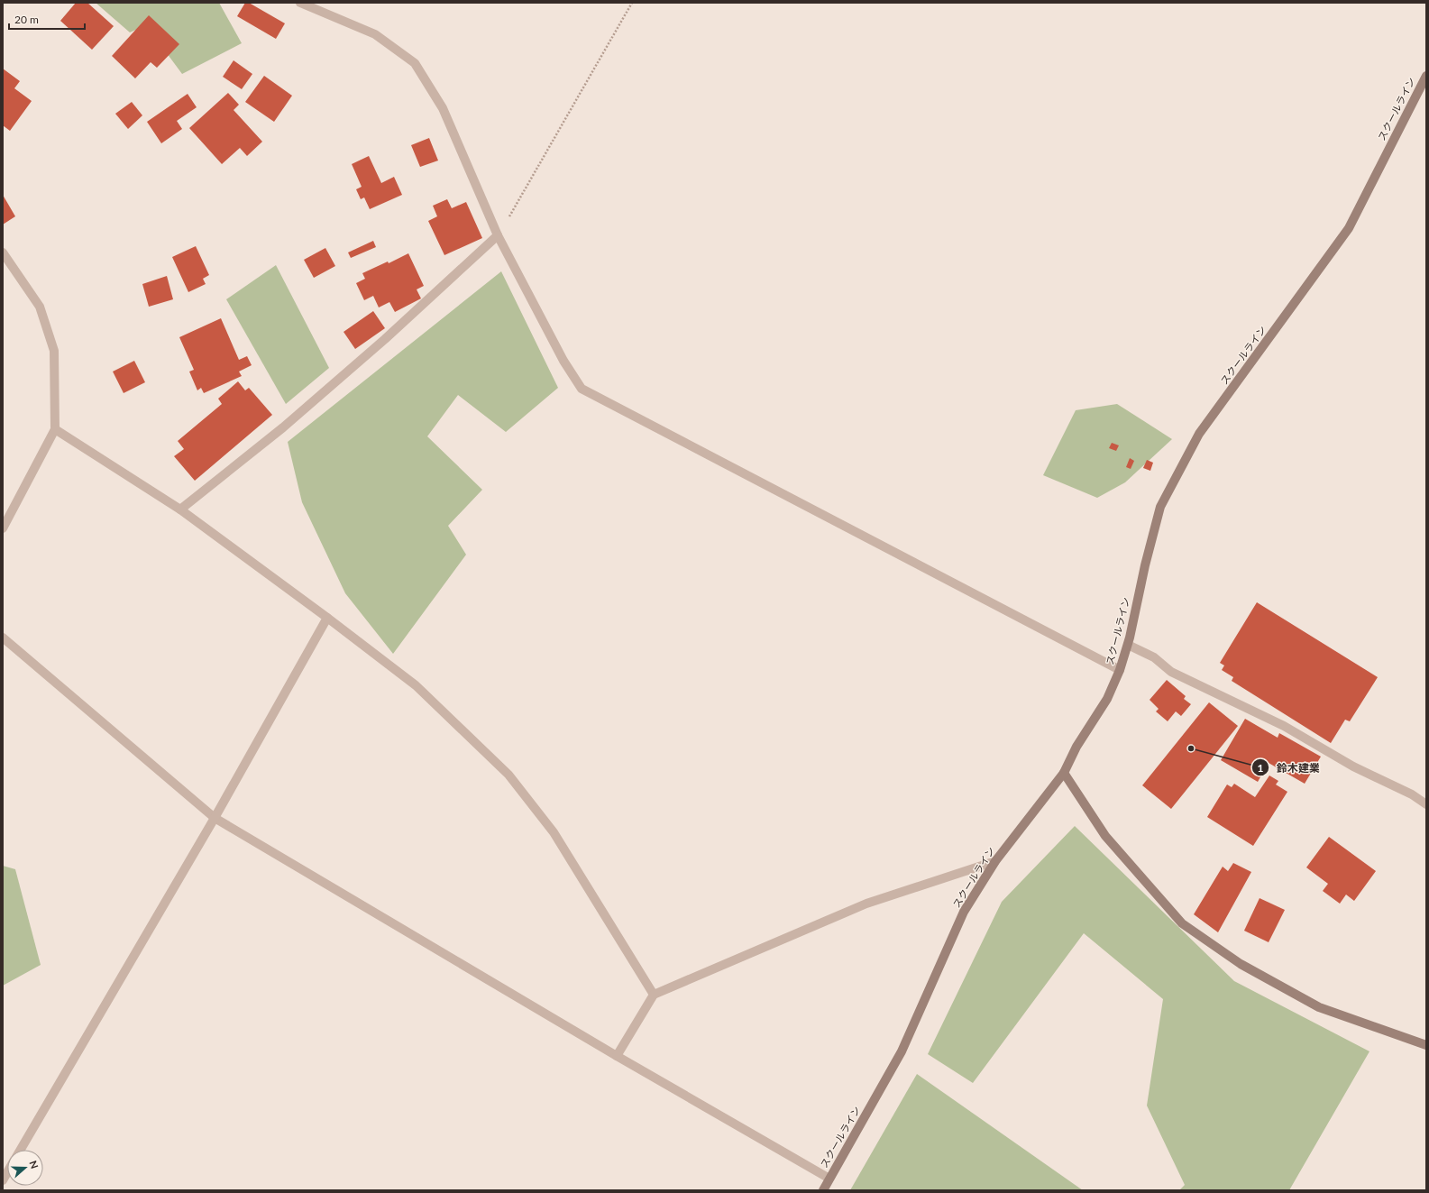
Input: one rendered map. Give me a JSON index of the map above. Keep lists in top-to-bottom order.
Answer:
{
  "streets": {
    "street": ["スクールライン"]
  },
  "places": ["鈴木建業"],
  "scale_bar": "20 m",
  "north": "right"
}
